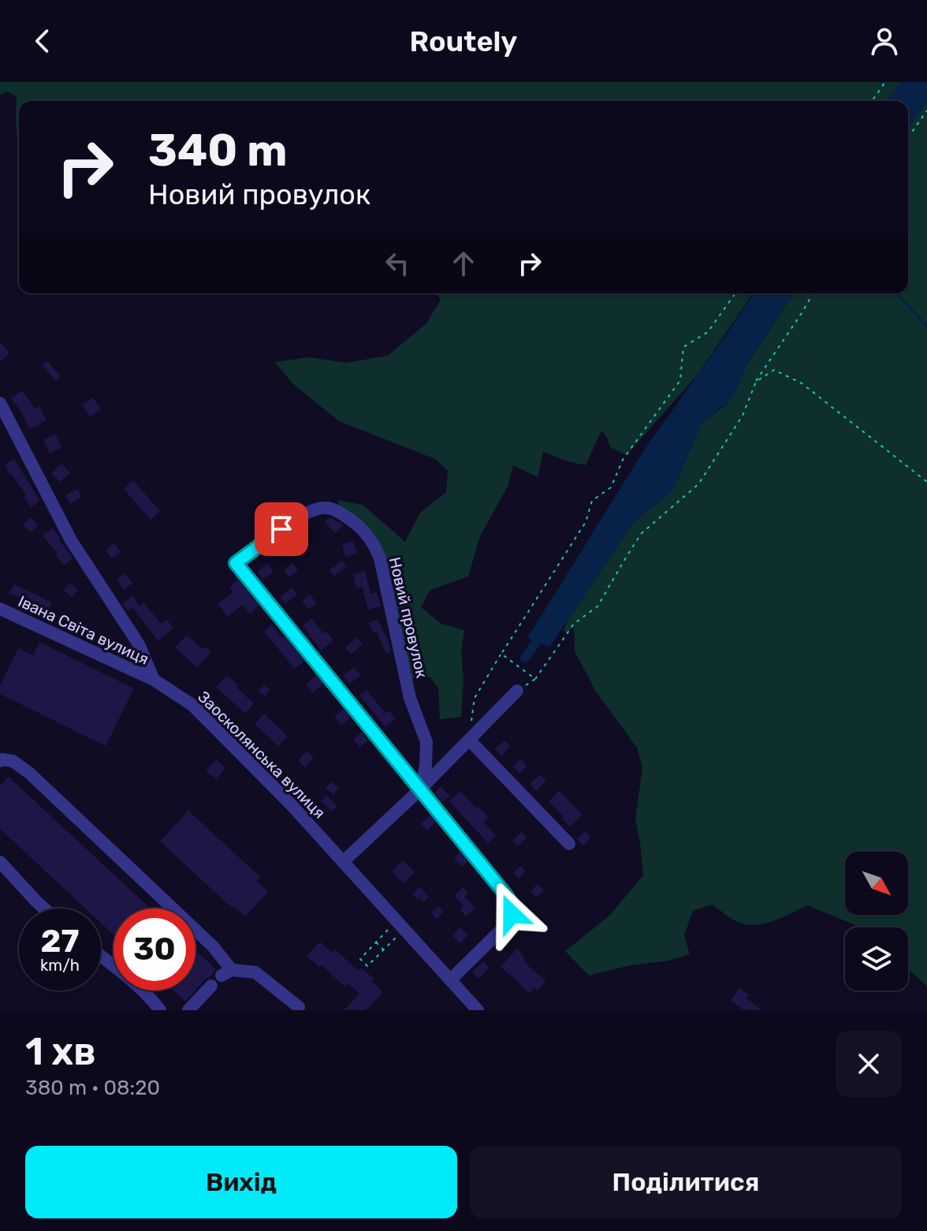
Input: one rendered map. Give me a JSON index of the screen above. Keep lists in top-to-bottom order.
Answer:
{
  "streets": {
    "street": ["Новий провулок", "Івана Світа вулиця", "Заосколянська вулиця"]
  },
  "crossings": [
    ["Івана Світа вулиця", "Заосколянська вулиця"]
  ],
  "north": "bottom right",
  "page": {
    "header": "Routely",
    "turn": ["340 m", "Новий провулок"],
    "speed": "27 km/h",
    "limit": "30",
    "heading": ["1 хв", "380 m · 08:20"],
    "buttons": ["Вихід", "Поділитися"]
  }
}
